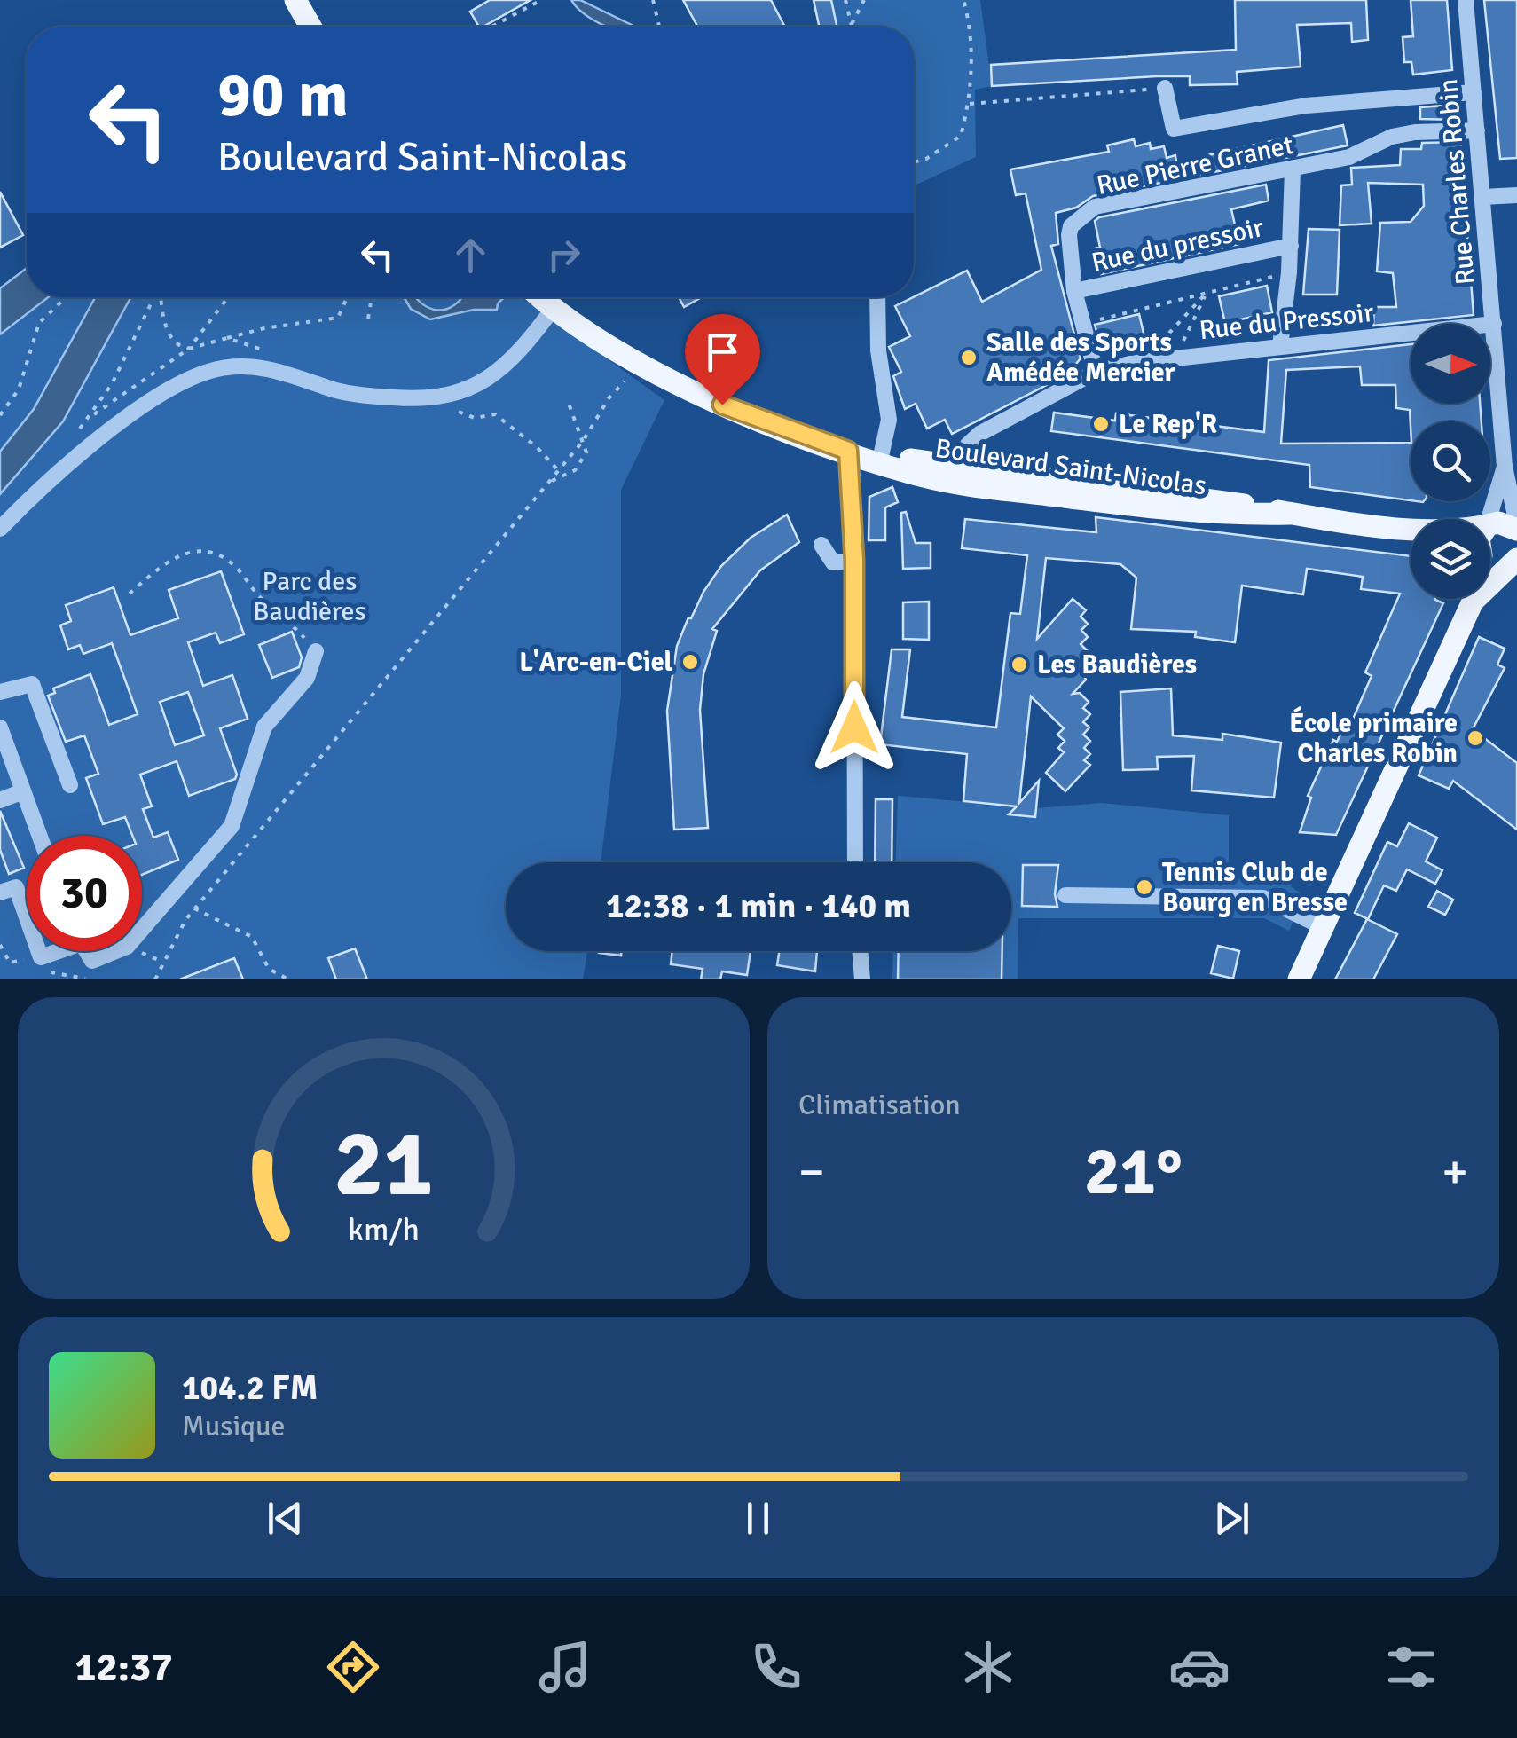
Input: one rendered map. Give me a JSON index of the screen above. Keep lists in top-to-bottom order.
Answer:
{
  "streets": {
    "main road": ["Boulevard Saint-Nicolas"],
    "street": [
      "Rue Pierre Granet",
      "Rue Charles Robin",
      "Rue du pressoir",
      "Rue du Pressoir"
    ]
  },
  "crossings": [
    ["Rue Pierre Granet", "Rue Charles Robin"],
    ["Rue Pierre Granet", "Rue du pressoir"],
    ["Rue Pierre Granet", "Rue du Pressoir"],
    ["Rue Charles Robin", "Rue du Pressoir"],
    ["Rue du Pressoir", "Boulevard Saint-Nicolas"]
  ],
  "parks": ["Parc des Baudières"],
  "places": [
    "Salle des Sports Amédée Mercier",
    "Le Rep'R",
    "L'Arc-en-Ciel",
    "Les Baudières",
    "École primaire Charles Robin",
    "Tennis Club de Bourg en Bresse"
  ],
  "north": "right",
  "page": {
    "turn": ["90 m", "Boulevard Saint-Nicolas"],
    "limit": "30",
    "trip": "12:38 · 1 min · 140 m",
    "tile": "Climatisation",
    "heat": ["−", "21°", "+"],
    "song": ["104.2 FM", "Musique"],
    "tabs": "12:37",
    "gauge": ["21", "km/h"]
  }
}
